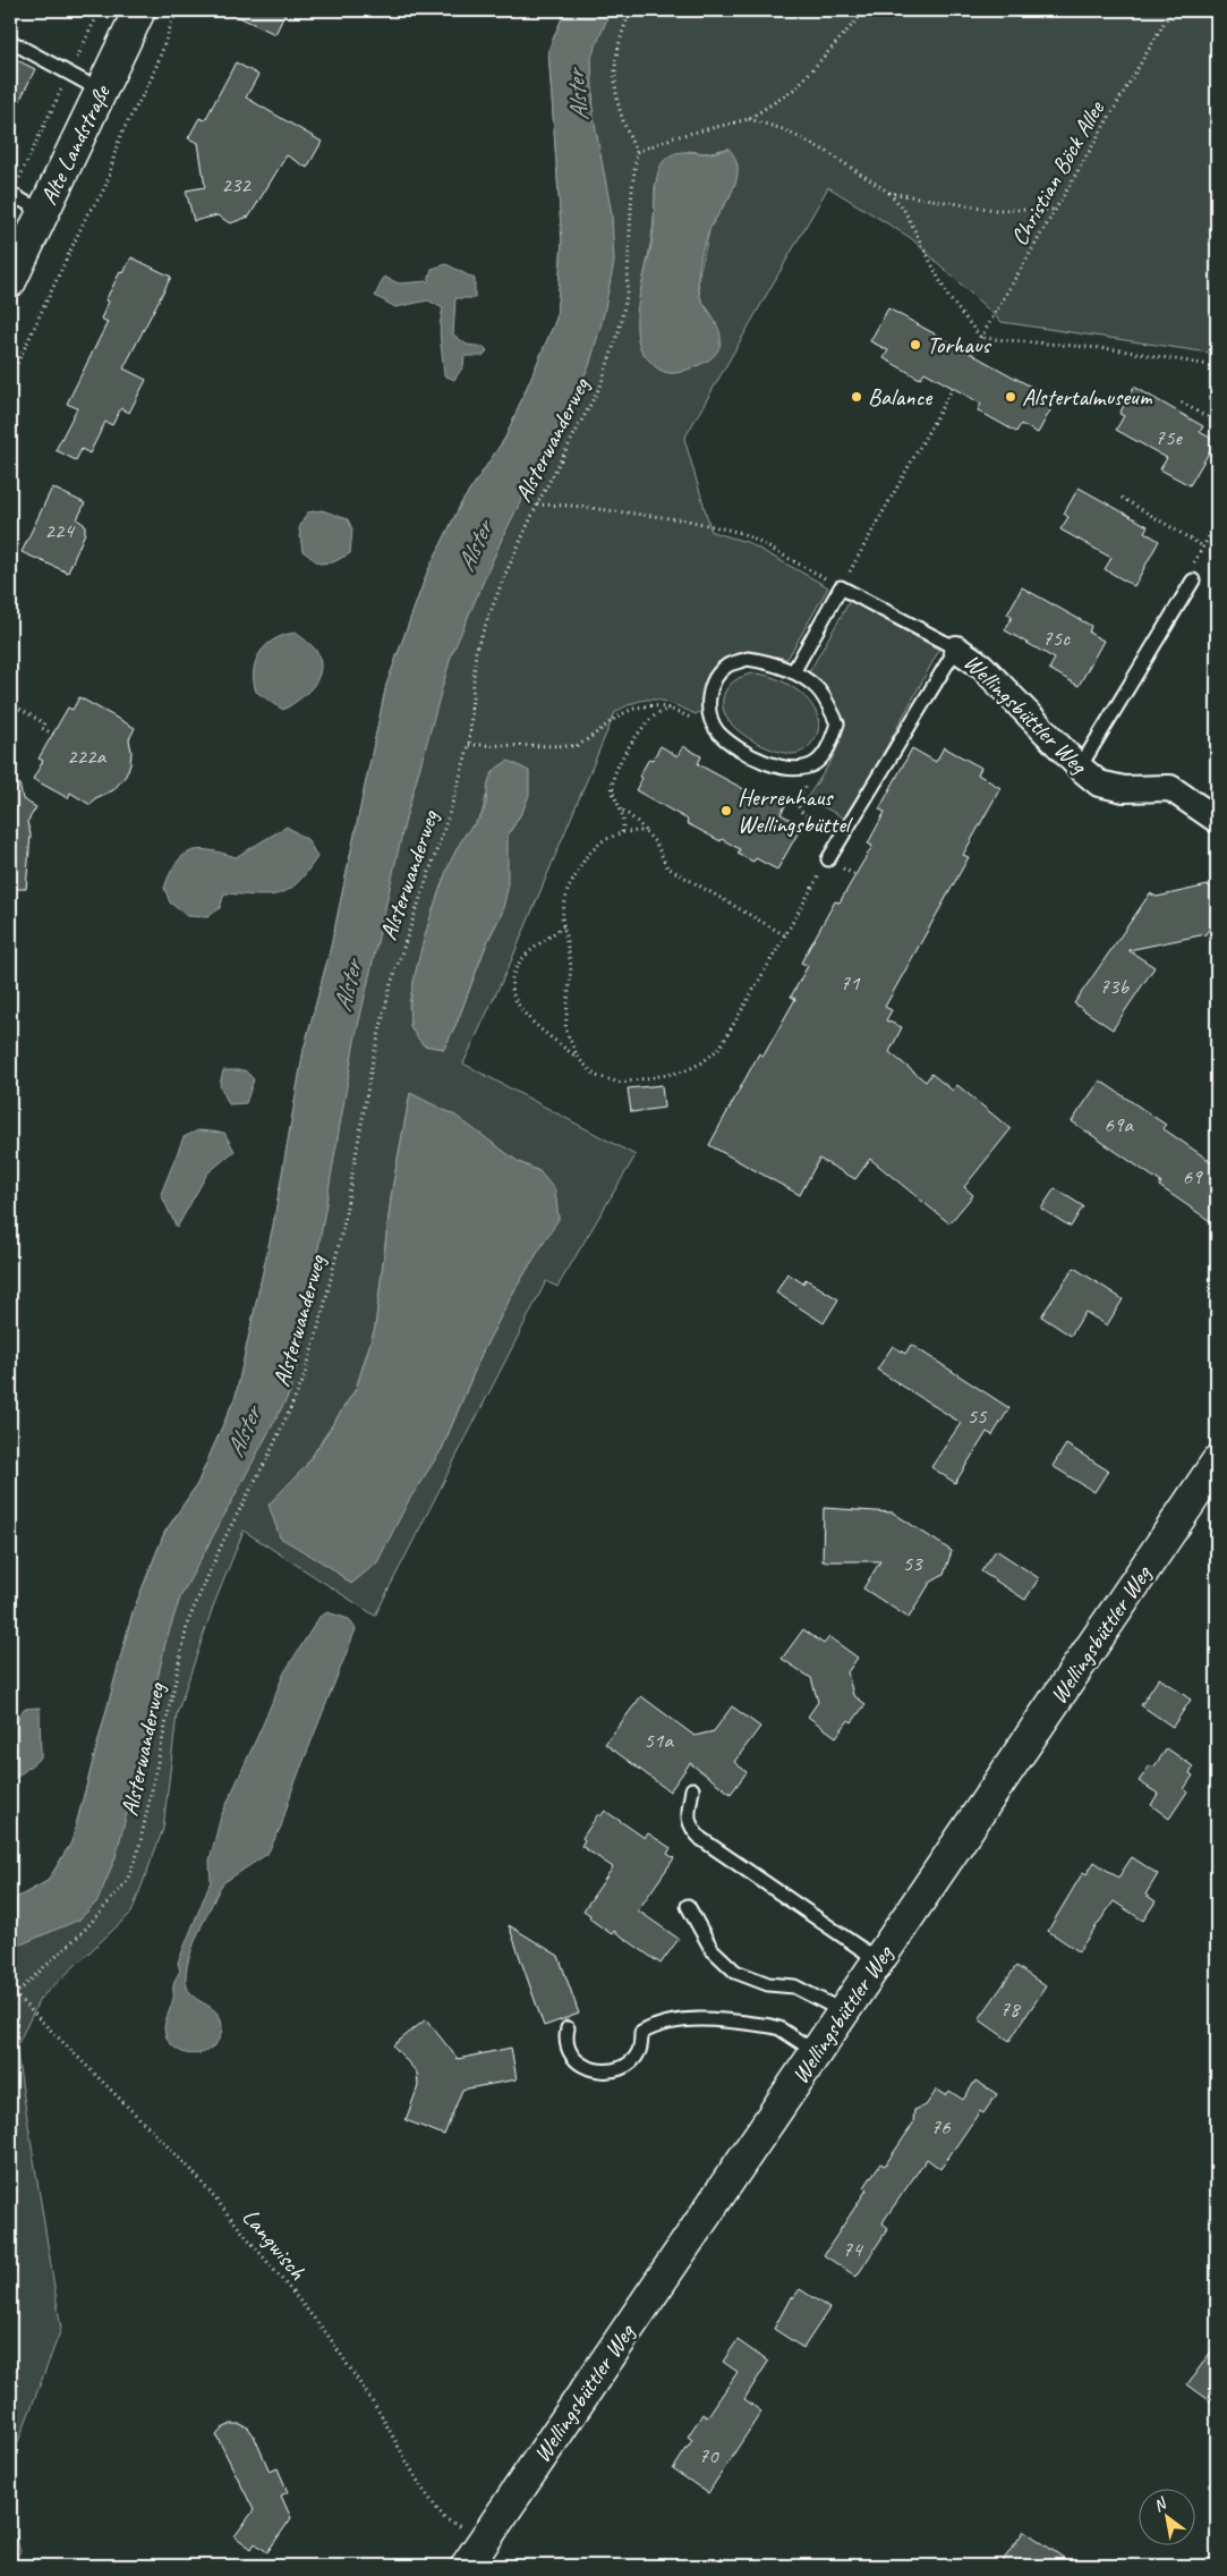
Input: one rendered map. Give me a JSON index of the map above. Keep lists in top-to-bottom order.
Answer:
{
  "streets": {
    "main road": ["Alte Landstraße", "Wellingsbüttler Weg"],
    "path": ["Christian Böck Allee", "Alsterwanderweg", "Langwisch"]
  },
  "crossings": [
    ["Alsterwanderweg", "Langwisch"],
    ["Wellingsbüttler Weg", "Langwisch"]
  ],
  "water": ["Alster"],
  "places": [
    "Torhaus",
    "Balance",
    "Alstertalmuseum",
    "Herrenhaus Wellingsbüttel"
  ],
  "house_numbers": [
    "232",
    "75e",
    "224",
    "75c",
    "222a",
    "71",
    "73b",
    "69a",
    "69",
    "55",
    "53",
    "51a",
    "78",
    "76",
    "74",
    "70"
  ],
  "north": "top left"
}
